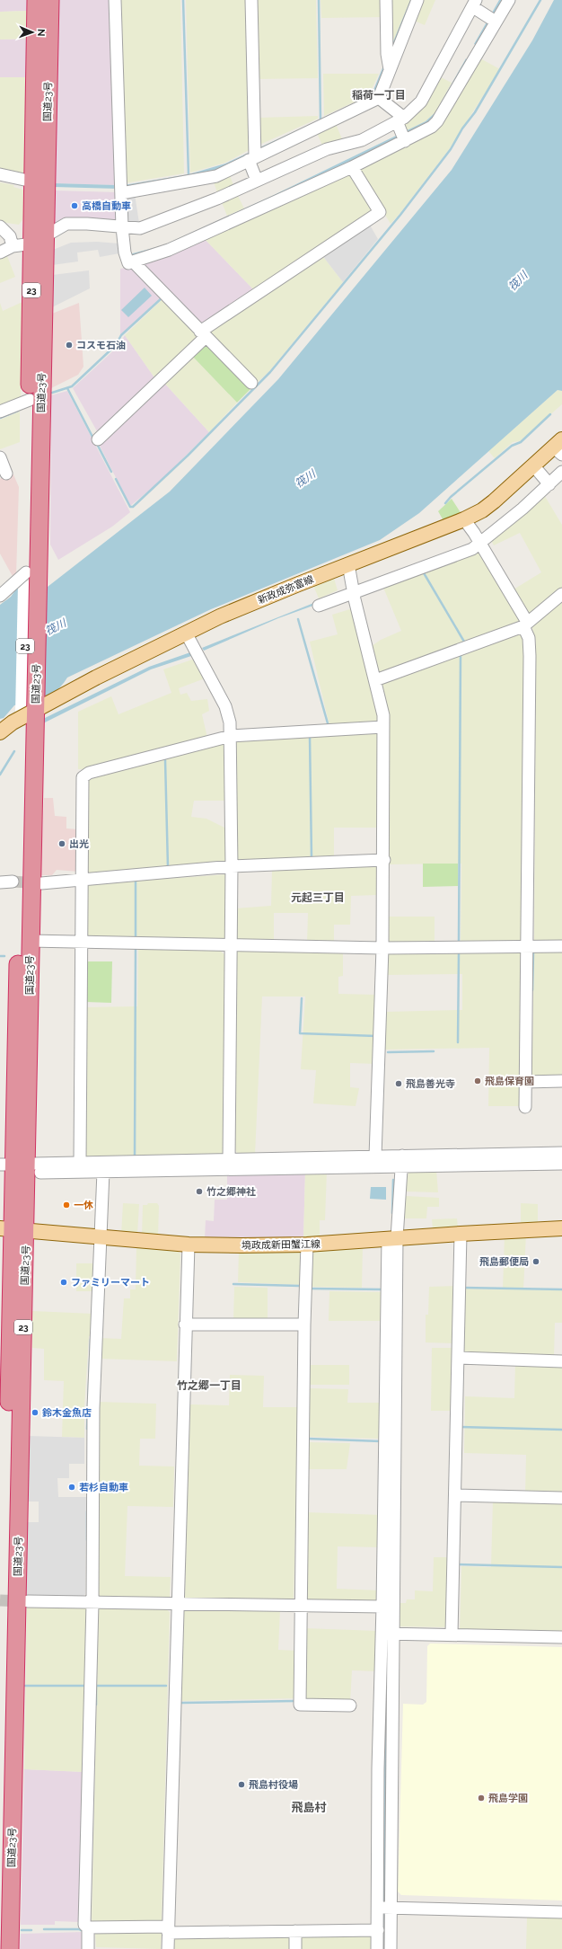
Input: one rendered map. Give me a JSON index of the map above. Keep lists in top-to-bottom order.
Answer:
{
  "streets": {
    "highway": ["国道23号", "23"],
    "main road": ["新政成弥富線", "境政成新田蟹江線"]
  },
  "crossings": [
    ["国道23号", "新政成弥富線"],
    ["国道23号", "境政成新田蟹江線"]
  ],
  "districts": [
    "稲荷一丁目",
    "元起三丁目",
    "竹之郷一丁目",
    "飛島村"
  ],
  "water": ["筏川"],
  "places": [
    "高橋自動車",
    "コスモ石油",
    "出光",
    "飛島保育園",
    "飛島善光寺",
    "竹之郷神社",
    "一休",
    "飛島郵便局",
    "ファミリーマート",
    "鈴木金魚店",
    "若杉自動車",
    "飛島村役場",
    "飛島学園"
  ],
  "north": "right"
}
